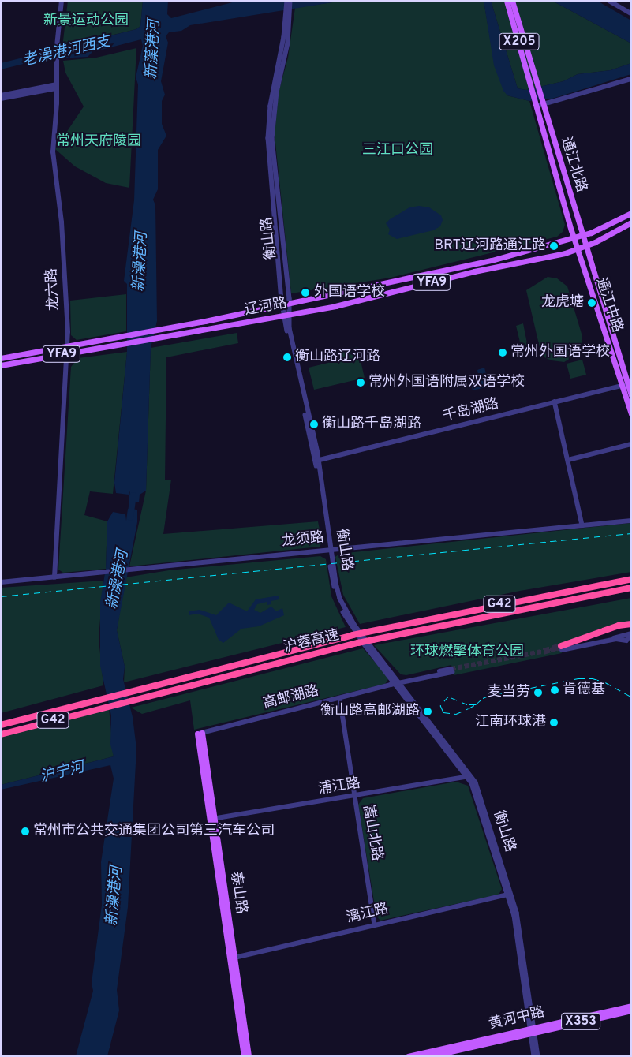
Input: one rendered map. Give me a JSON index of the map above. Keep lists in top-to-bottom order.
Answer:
{
  "streets": {
    "highway": ["G42", "沪蓉高速"],
    "main road": [
      "X205",
      "通江北路",
      "YFA9",
      "通江中路",
      "辽河路",
      "泰山路",
      "黄河中路",
      "X353"
    ],
    "street": [
      "衡山路",
      "龙六路",
      "千岛湖路",
      "龙须路",
      "高邮湖路",
      "浦江路",
      "嵩山北路",
      "漓江路"
    ]
  },
  "crossings": [
    ["通江北路", "YFA9"],
    ["通江北路", "通江中路"],
    ["通江北路", "辽河路"],
    ["衡山路", "辽河路"],
    ["衡山路", "千岛湖路"],
    ["衡山路", "龙须路"],
    ["衡山路", "高邮湖路"],
    ["衡山路", "浦江路"],
    ["衡山路", "漓江路"],
    ["衡山路", "黄河中路"],
    ["YFA9", "通江中路"],
    ["YFA9", "辽河路"],
    ["龙六路", "辽河路"],
    ["龙六路", "龙须路"],
    ["通江中路", "辽河路"],
    ["通江中路", "千岛湖路"],
    ["高邮湖路", "嵩山北路"],
    ["高邮湖路", "泰山路"],
    ["浦江路", "嵩山北路"],
    ["浦江路", "泰山路"],
    ["嵩山北路", "漓江路"],
    ["泰山路", "漓江路"]
  ],
  "water": [
    "新藻港河",
    "老澡港河西支",
    "新澡港河",
    "沪宁河"
  ],
  "parks": [
    "新景运动公园",
    "常州天府陵园",
    "三江口公园",
    "环球燃擎体育公园"
  ],
  "places": [
    "BRT辽河路通江路",
    "外国语学校",
    "龙虎塘",
    "常州外国语学校",
    "衡山路辽河路",
    "常州外国语附属双语学校",
    "衡山路千岛湖路",
    "肯德基",
    "麦当劳",
    "衡山路高邮湖路",
    "江南环球港",
    "常州市公共交通集团公司第三汽车公司"
  ]
}
